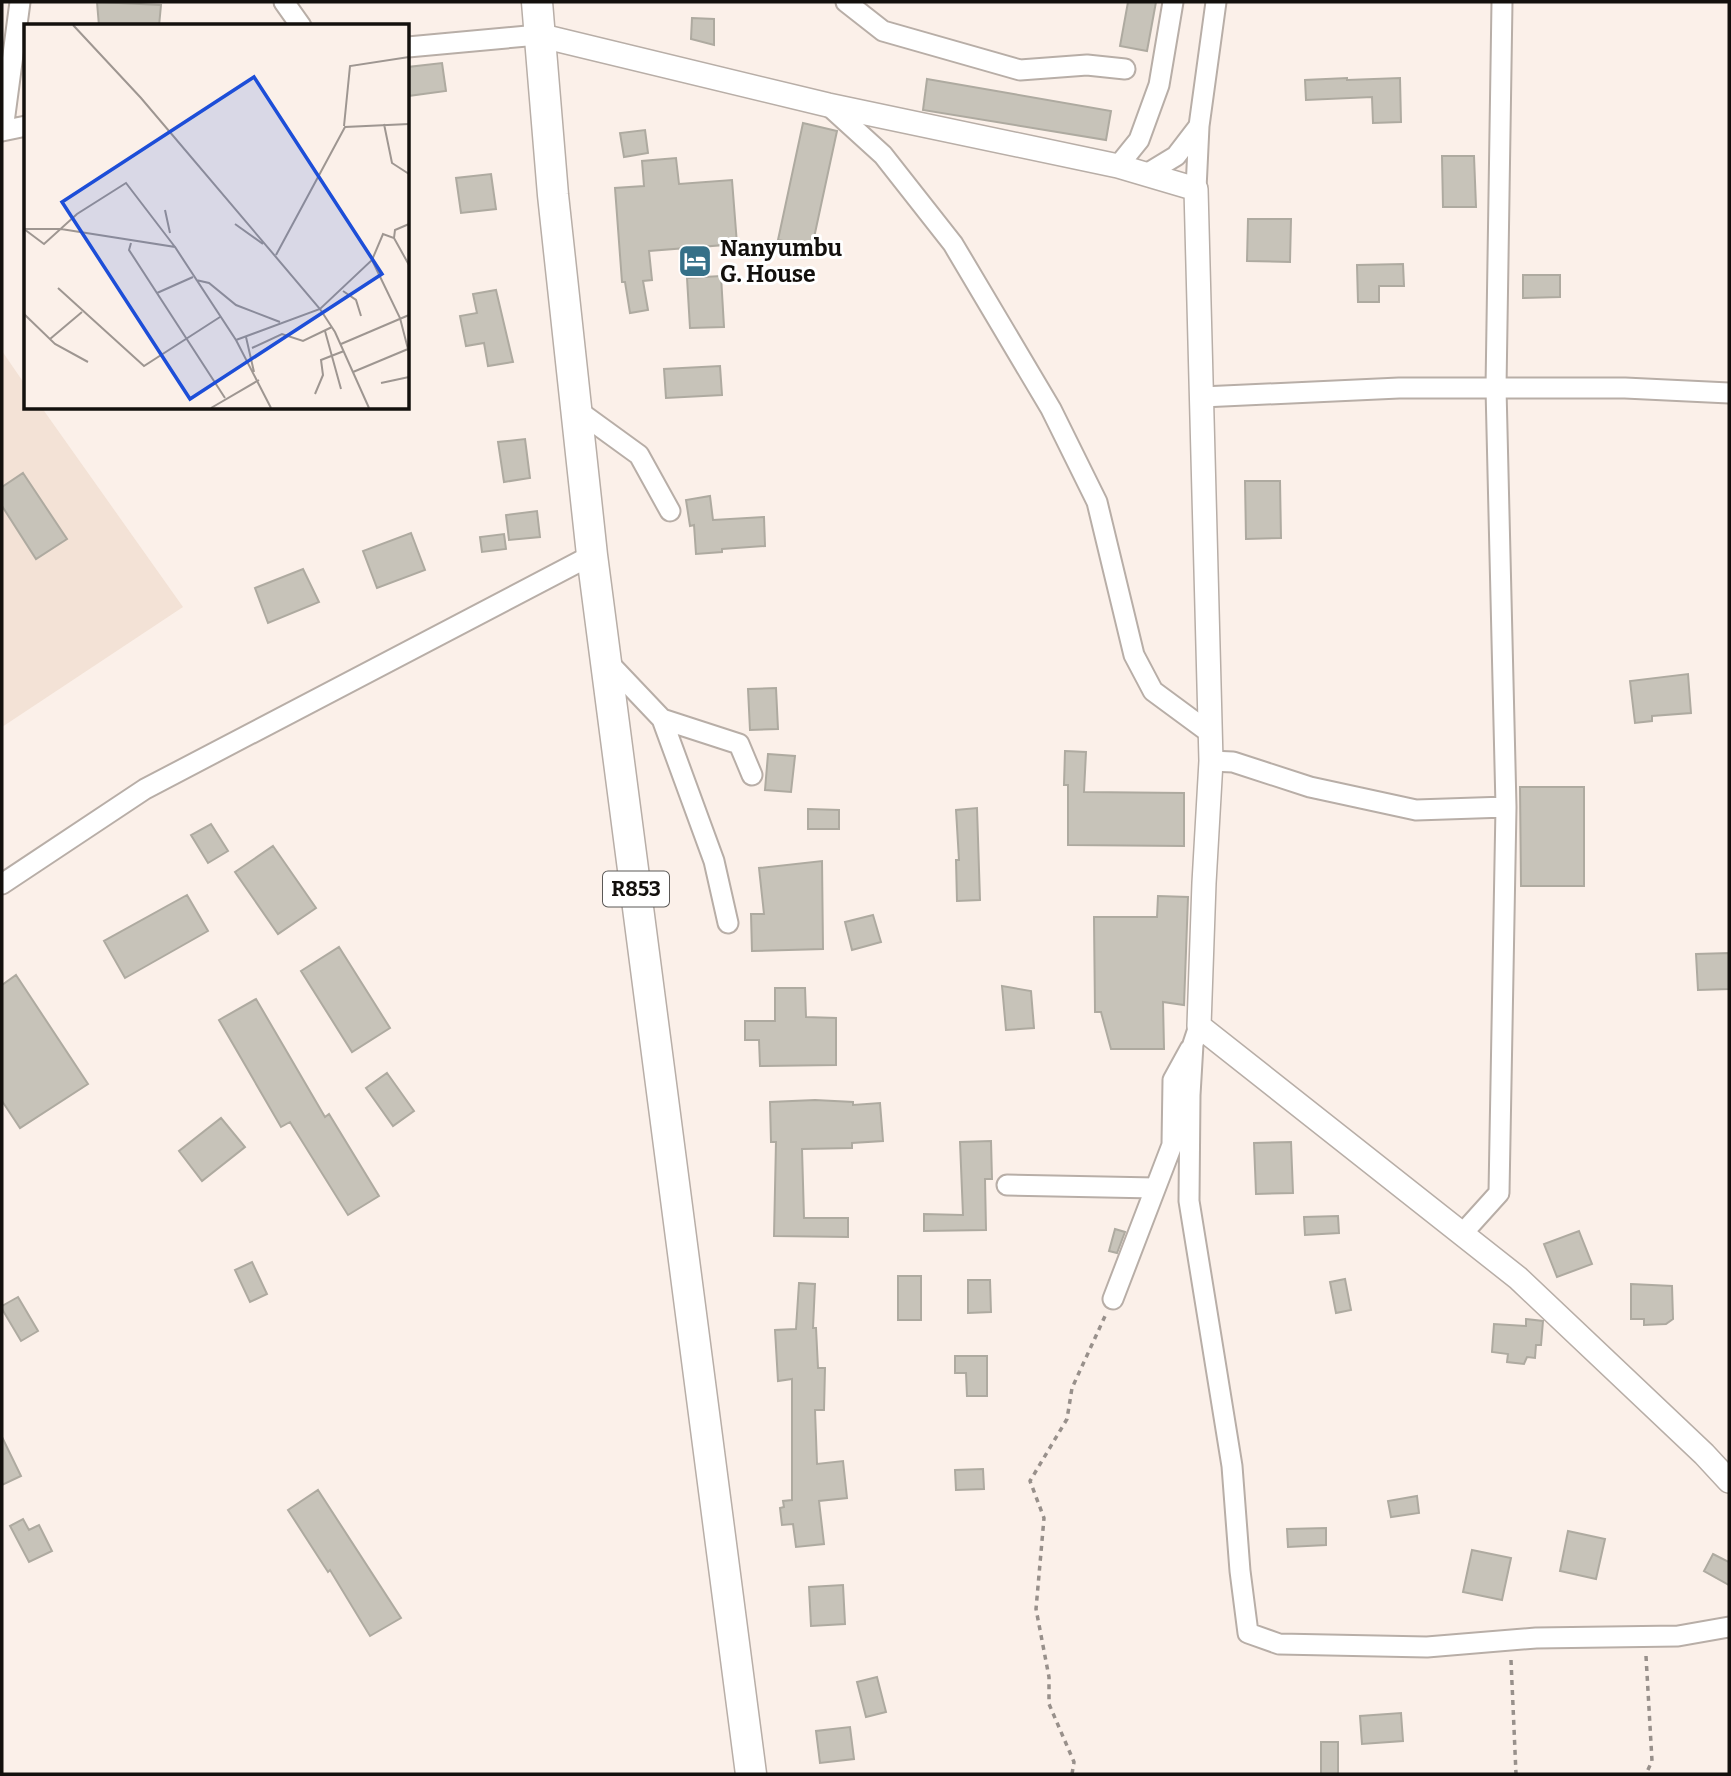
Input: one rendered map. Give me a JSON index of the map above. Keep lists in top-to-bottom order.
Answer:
{
  "streets": {
    "main road": ["R853"]
  },
  "places": {
    "hotel": ["Nanyumbu G. House"]
  }
}
